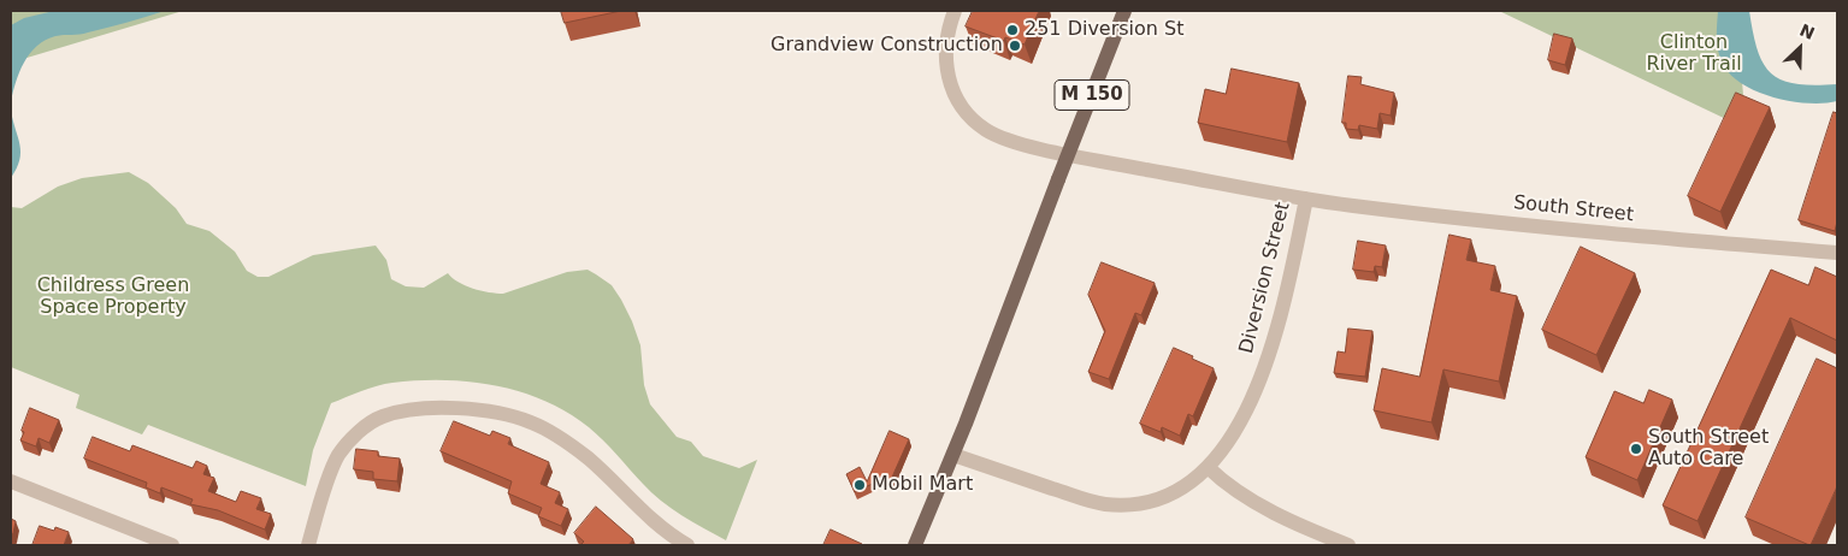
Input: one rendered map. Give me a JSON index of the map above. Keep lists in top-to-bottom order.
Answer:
{
  "streets": {
    "main road": ["M 150"],
    "street": ["South Street", "Diversion Street"]
  },
  "crossings": [
    ["M 150", "Diversion Street"],
    ["South Street", "Diversion Street"]
  ],
  "parks": ["Clinton River Trail", "Childress Green Space Property"],
  "places": [
    "251 Diversion St",
    "Grandview Construction",
    "South Street Auto Care",
    "Mobil Mart"
  ],
  "north": "top right"
}
